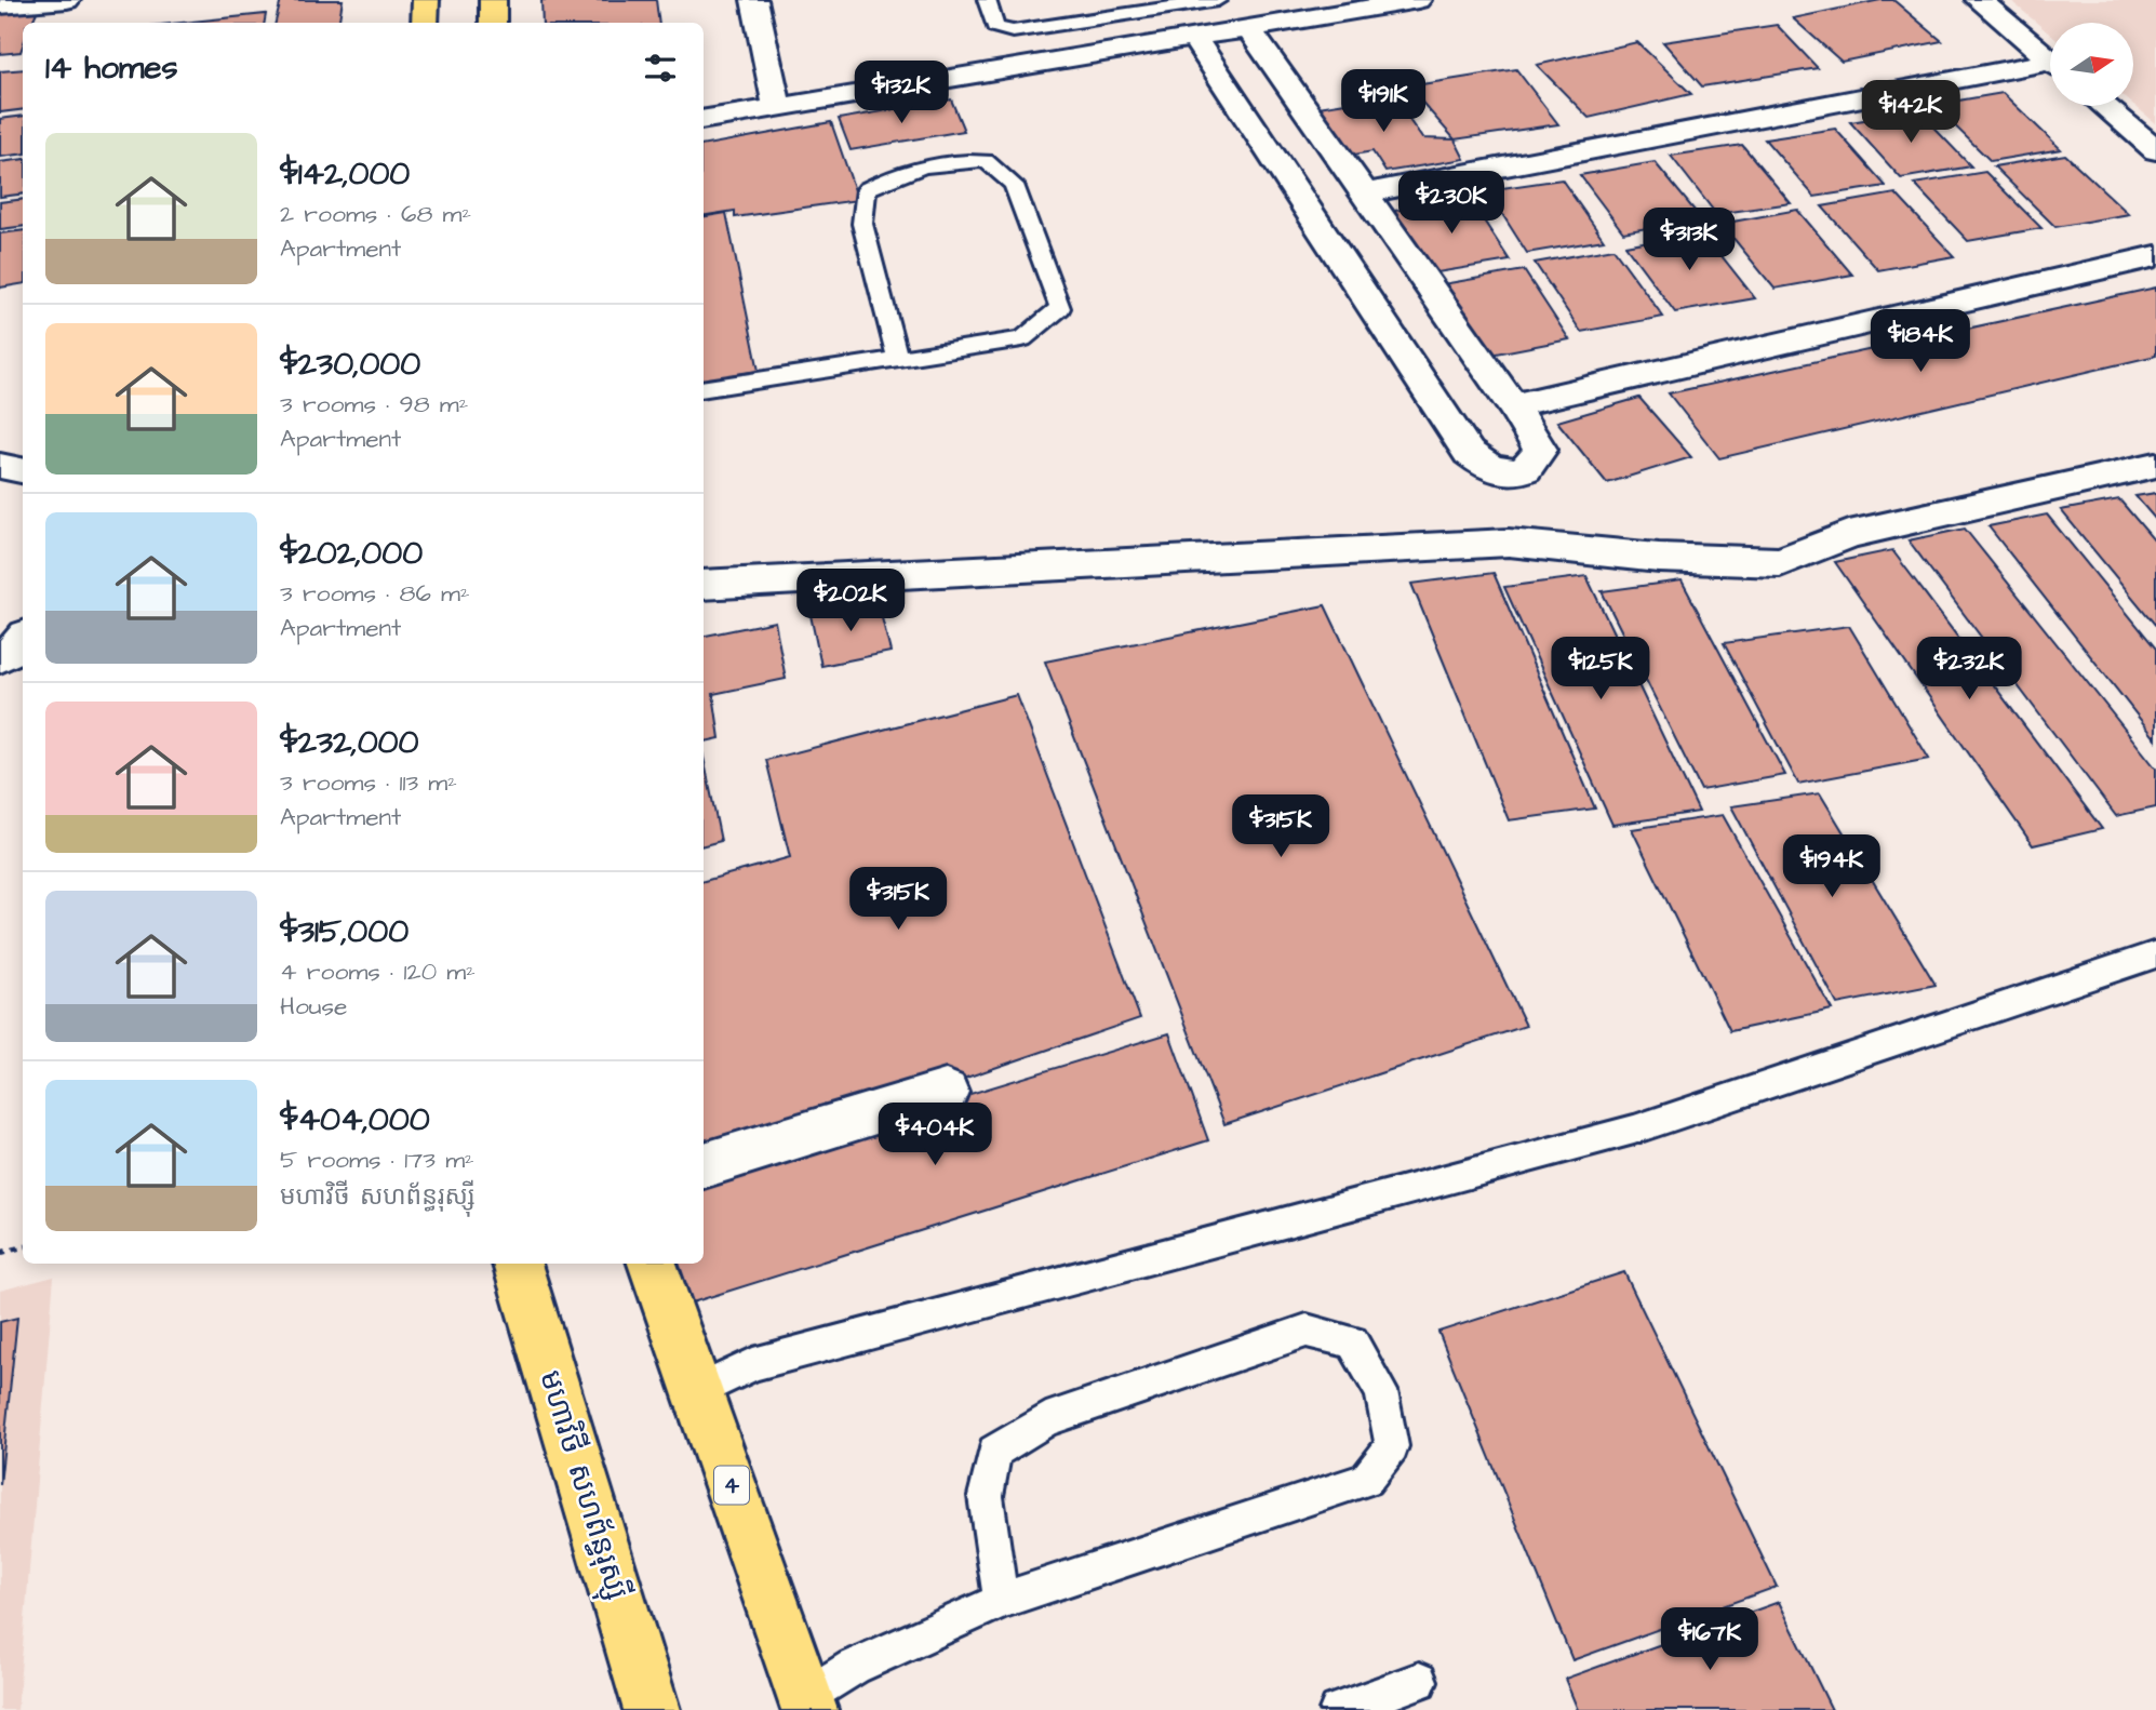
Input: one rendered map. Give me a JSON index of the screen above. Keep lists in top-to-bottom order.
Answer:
{
  "streets": {
    "highway": ["មហាវិថី សហព័ន្ធរុស្ស៊ី", "4"]
  },
  "north": "right",
  "page": {
    "heading": "14 homes",
    "price": [
      "$132K",
      "$191K",
      "$142K",
      "$230K",
      "$313K",
      "$184K",
      "$202K",
      "$125K",
      "$232K",
      "$315K",
      "$194K",
      "$315K",
      "$404K",
      "$167K"
    ],
    "list": [
      {
        "name": "$142,000",
        "note": "2 rooms · 68 m² · Apartment"
      },
      {
        "name": "$230,000",
        "note": "3 rooms · 98 m² · Apartment"
      },
      {
        "name": "$202,000",
        "note": "3 rooms · 86 m² · Apartment"
      },
      {
        "name": "$232,000",
        "note": "3 rooms · 113 m² · Apartment"
      },
      {
        "name": "$315,000",
        "note": "4 rooms · 120 m² · House"
      },
      {
        "name": "$404,000",
        "note": "5 rooms · 173 m² · មហាវិថី សហព័ន្ធរុស្ស៊ី"
      }
    ]
  }
}
